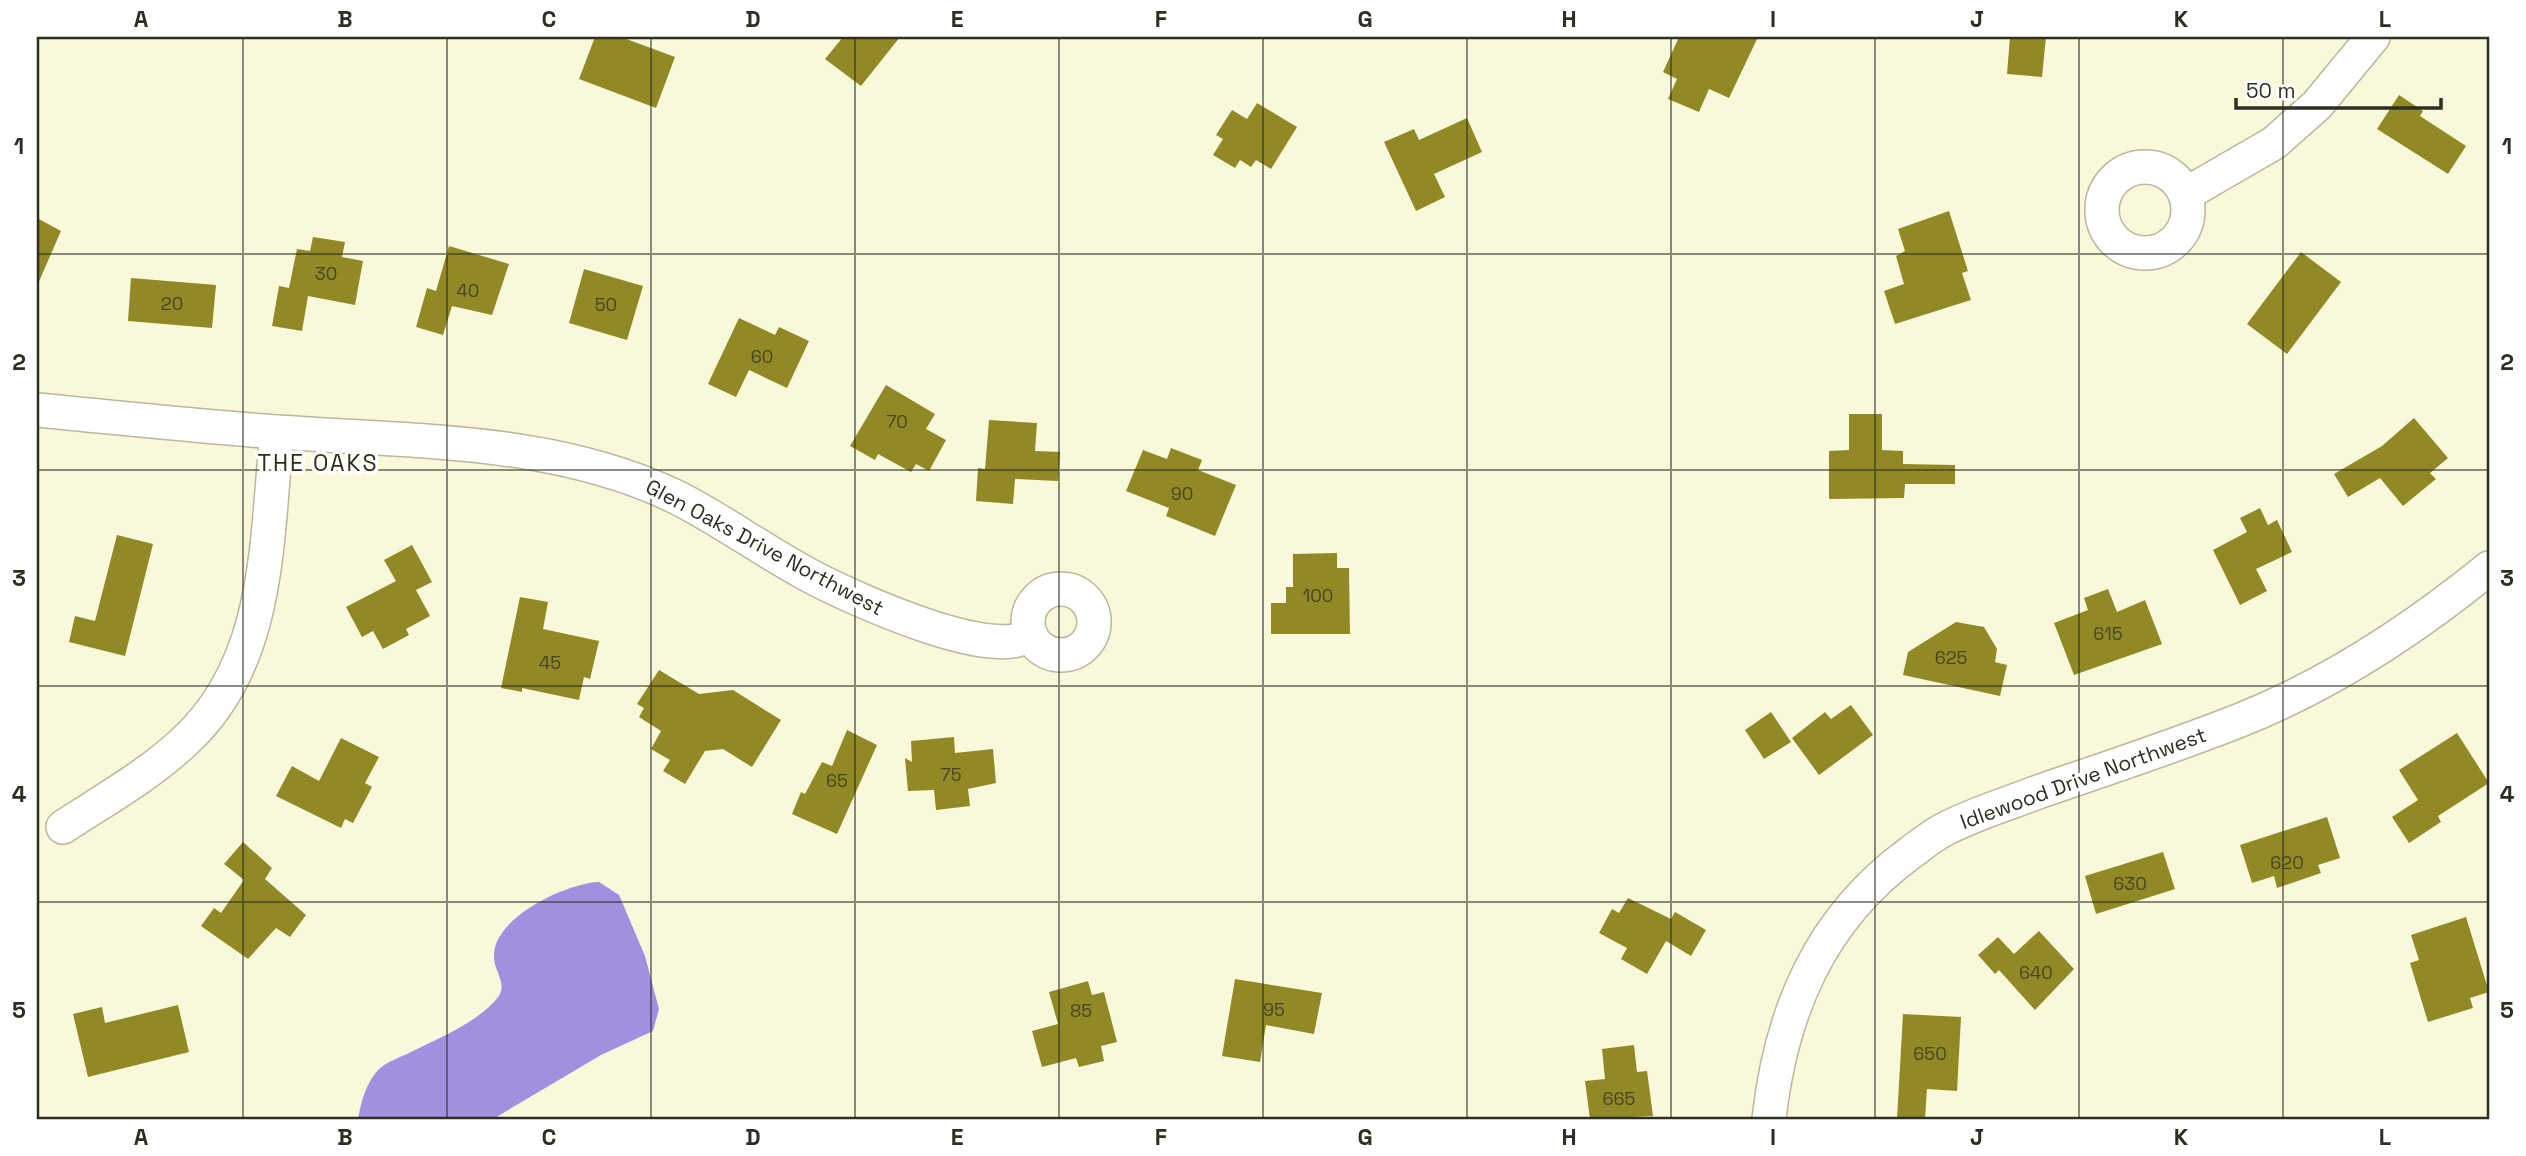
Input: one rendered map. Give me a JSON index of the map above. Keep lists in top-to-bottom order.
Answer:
{
  "streets": {
    "street": ["Glen Oaks Drive Northwest", "Idlewood Drive Northwest"]
  },
  "districts": ["THE OAKS"],
  "house_numbers": [
    "30",
    "40",
    "20",
    "50",
    "60",
    "70",
    "90",
    "100",
    "615",
    "625",
    "45",
    "75",
    "65",
    "620",
    "630",
    "640",
    "95",
    "85",
    "650",
    "665"
  ],
  "scale_bar": "50 m",
  "grid": {
    "columns": [
      "A",
      "B",
      "C",
      "D",
      "E",
      "F",
      "G",
      "H",
      "I",
      "J",
      "K",
      "L"
    ],
    "rows": [
      "1",
      "2",
      "3",
      "4",
      "5"
    ]
  }
}
